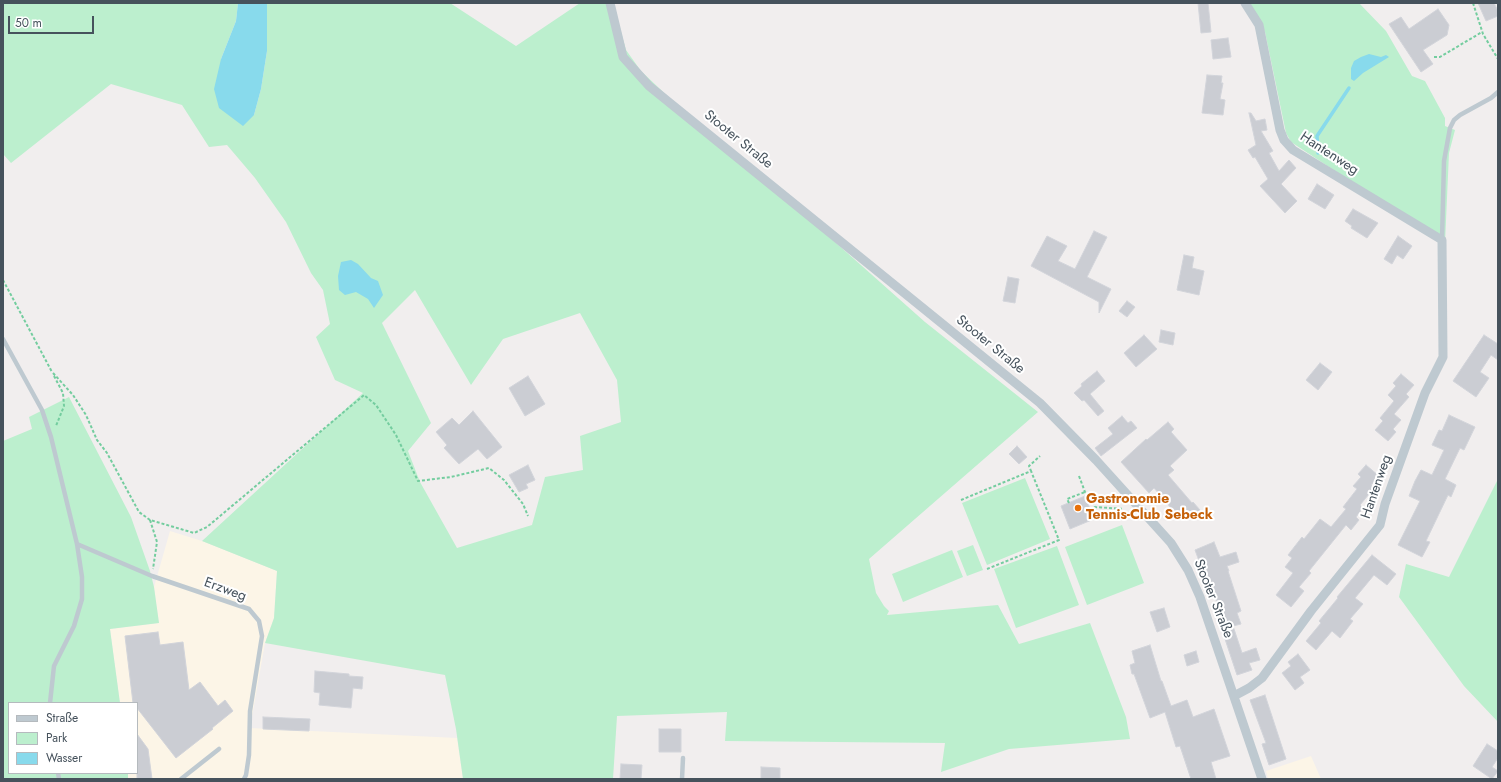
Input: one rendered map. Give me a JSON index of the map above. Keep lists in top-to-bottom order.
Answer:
{
  "streets": {
    "street": ["Stooter Straße", "Hantenweg"],
    "lane": ["Erzweg"]
  },
  "crossings": [
    ["Stooter Straße", "Hantenweg"]
  ],
  "places": ["Gastronomie Tennis-Club Sebeck"],
  "legend": ["Straße", "Park", "Wasser"],
  "scale_bar": "50 m"
}
